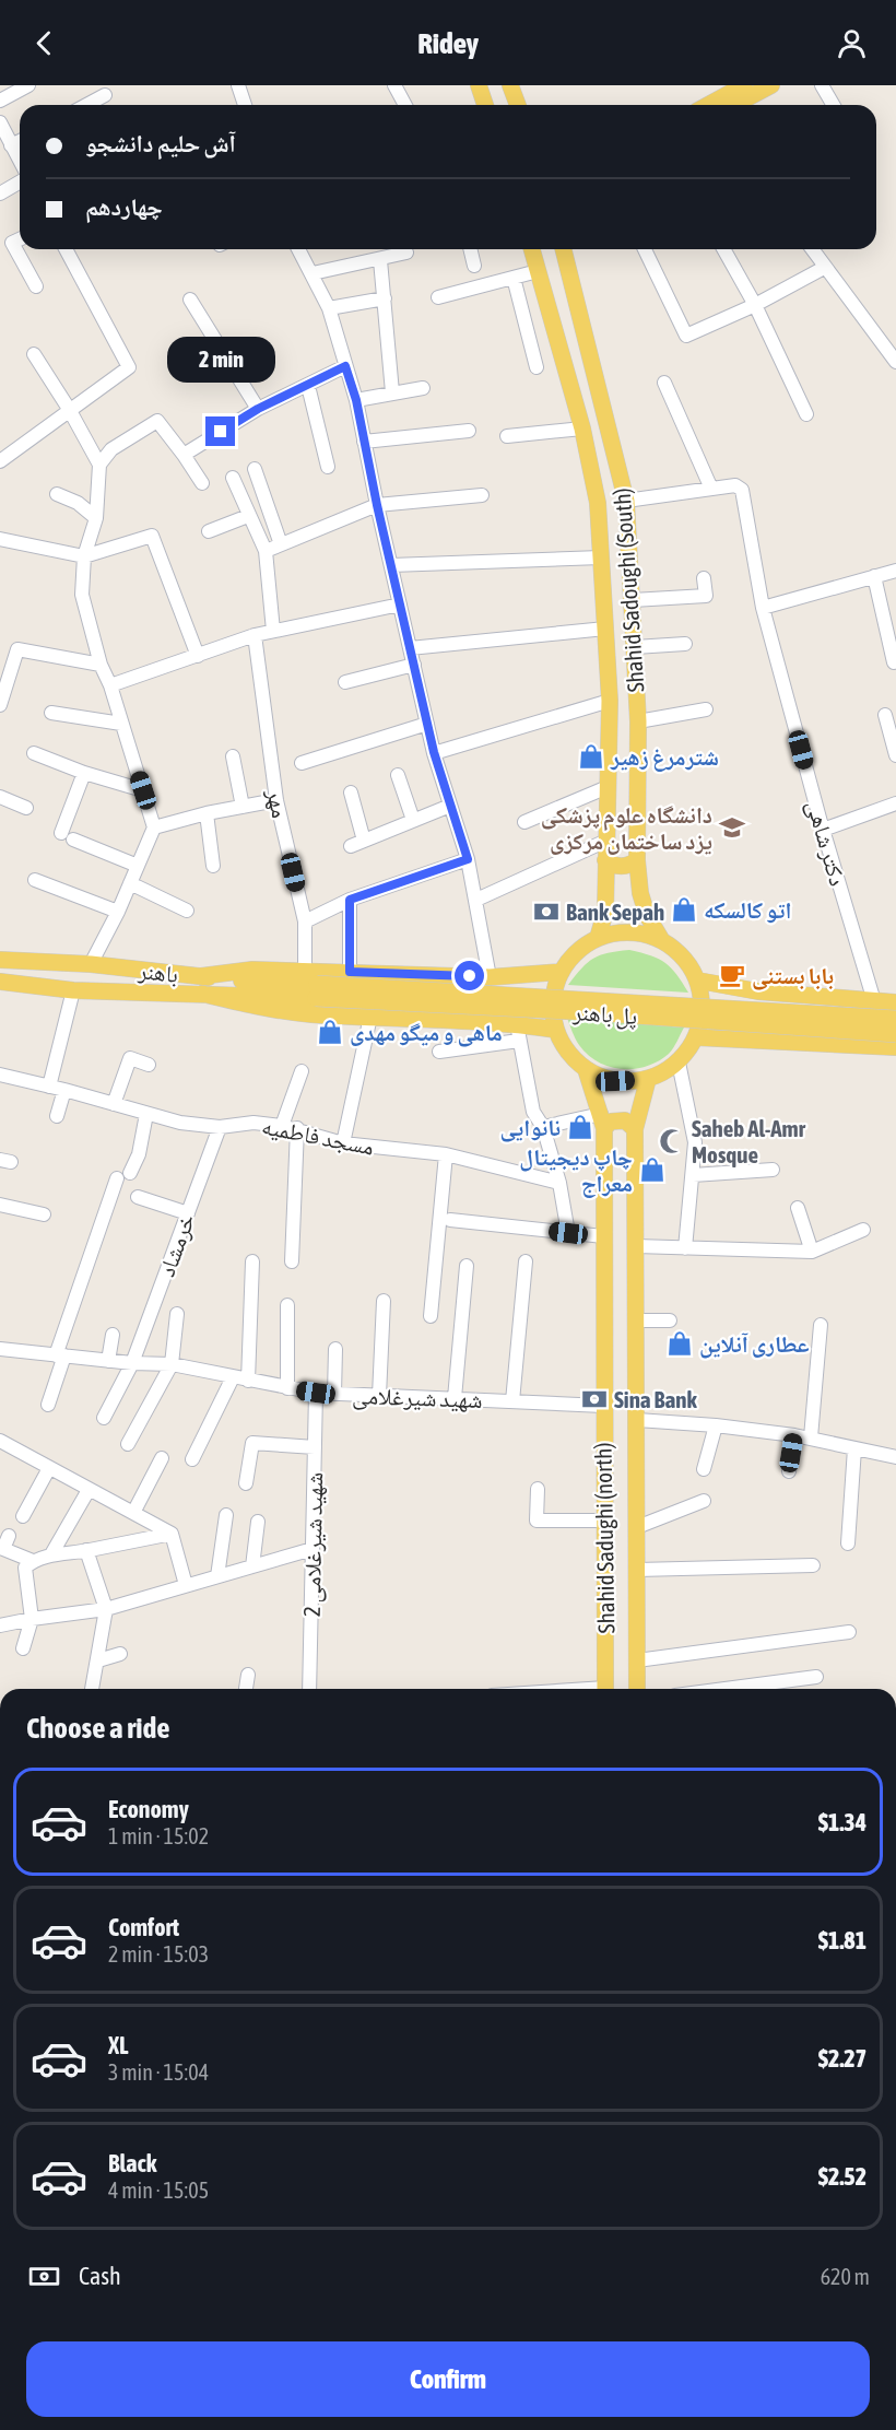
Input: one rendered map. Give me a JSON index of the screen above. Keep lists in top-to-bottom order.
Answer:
{
  "streets": {
    "main road": [
      "Shahid Sadoughi (South)",
      "باهنر",
      "پل باهنر",
      "Shahid Sadughi (north)"
    ],
    "street": [
      "مهر",
      "دکتر شاهی",
      "مسجد فاطمیه",
      "خرمشاد",
      "شهید شیرغلامی",
      "شهید شیرغلامی 2"
    ]
  },
  "crossings": [
    ["Shahid Sadoughi (South)", "Shahid Sadughi (north)"],
    ["باهنر", "پل باهنر"],
    ["مسجد فاطمیه", "خرمشاد"],
    ["خرمشاد", "شهید شیرغلامی"],
    ["شهید شیرغلامی", "Shahid Sadughi (north)"],
    ["شهید شیرغلامی", "شهید شیرغلامی 2"]
  ],
  "places": {
    "shop": [
      "شترمرغ زهیر",
      "اتو کالسکه",
      "ماهی و میگو مهدی",
      "نانوایی",
      "چاپ دیجیتال معراج",
      "عطاری آنلاین"
    ],
    "school or university": ["دانشگاه علوم پزشکی یزد ساختمان مرکزی"],
    "bank": ["Bank Sepah", "Sina Bank"],
    "cafe": ["بابا بستنی"],
    "mosque": ["Saheb Al-Amr Mosque"]
  },
  "page": {
    "header": "Ridey",
    "banner": ["آش حلیم دانشجو", "چهاردهم"],
    "bubble": "2 min",
    "heading": "Choose a ride",
    "list": [
      {
        "name": "Economy",
        "note": "1 min · 15:02",
        "value": "$1.34"
      },
      {
        "name": "Comfort",
        "note": "2 min · 15:03",
        "value": "$1.81"
      },
      {
        "name": "XL",
        "note": "3 min · 15:04",
        "value": "$2.27"
      },
      {
        "name": "Black",
        "note": "4 min · 15:05",
        "value": "$2.52"
      }
    ],
    "pay": ["Cash", "620 m"],
    "buttons": "Confirm"
  }
}
